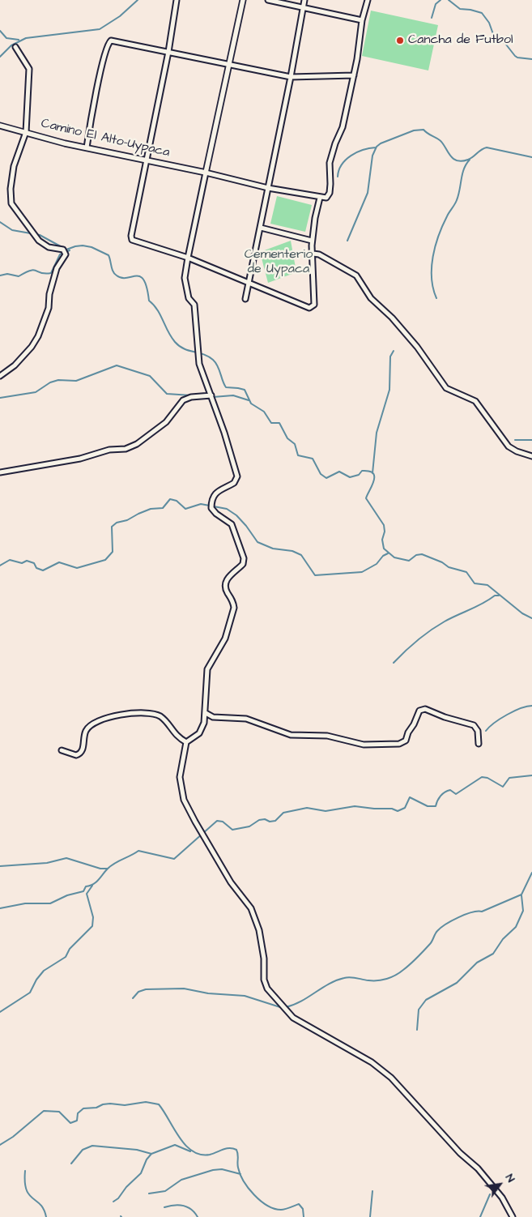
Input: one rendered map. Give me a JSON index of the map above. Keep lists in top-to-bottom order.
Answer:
{
  "streets": {
    "street": ["Camino El Alto-Uypaca"]
  },
  "parks": ["Cementerio de Uypaca"],
  "places": ["Cancha de Futbol"],
  "north": "top right"
}
